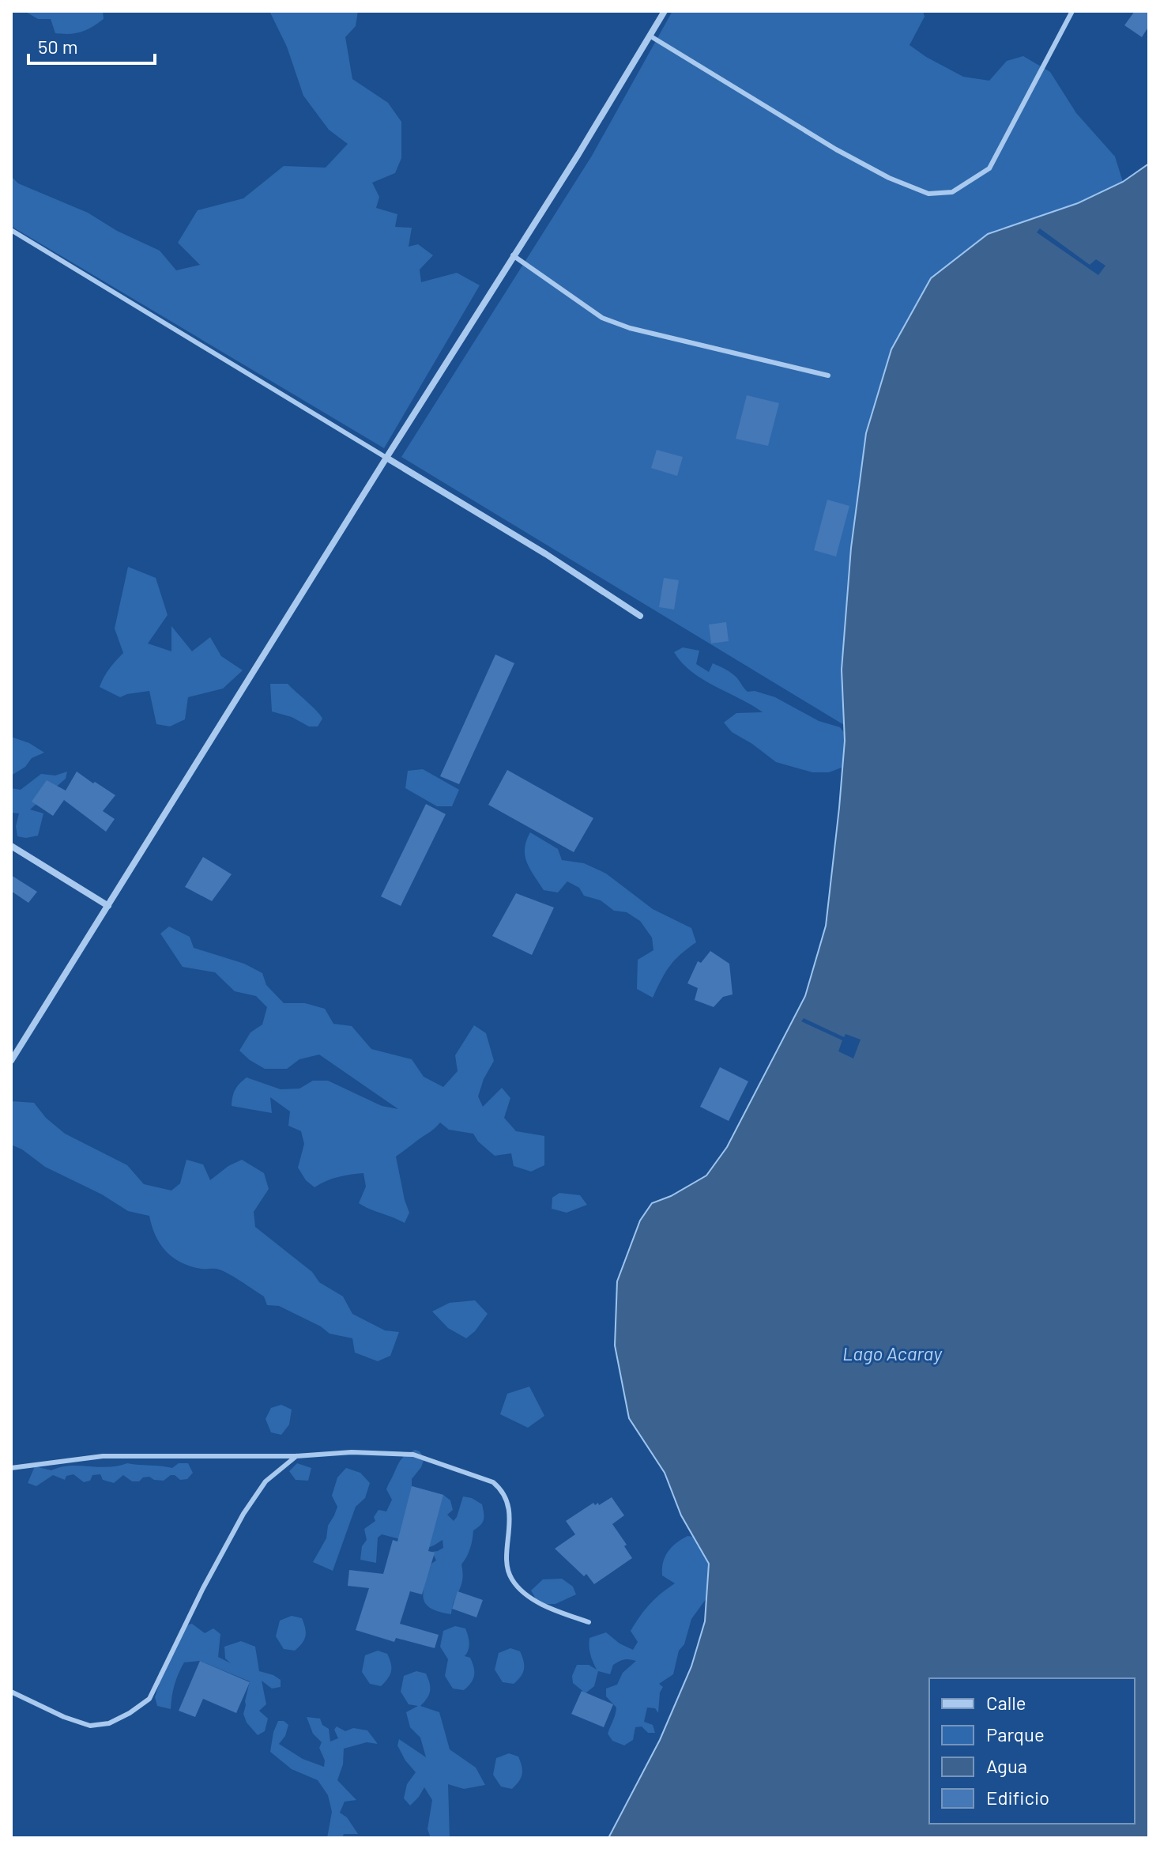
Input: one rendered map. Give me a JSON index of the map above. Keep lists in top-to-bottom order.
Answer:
{
  "water": ["Lago Acaray"],
  "legend": [
    "Calle",
    "Parque",
    "Agua",
    "Edificio"
  ],
  "scale_bar": "50 m"
}
